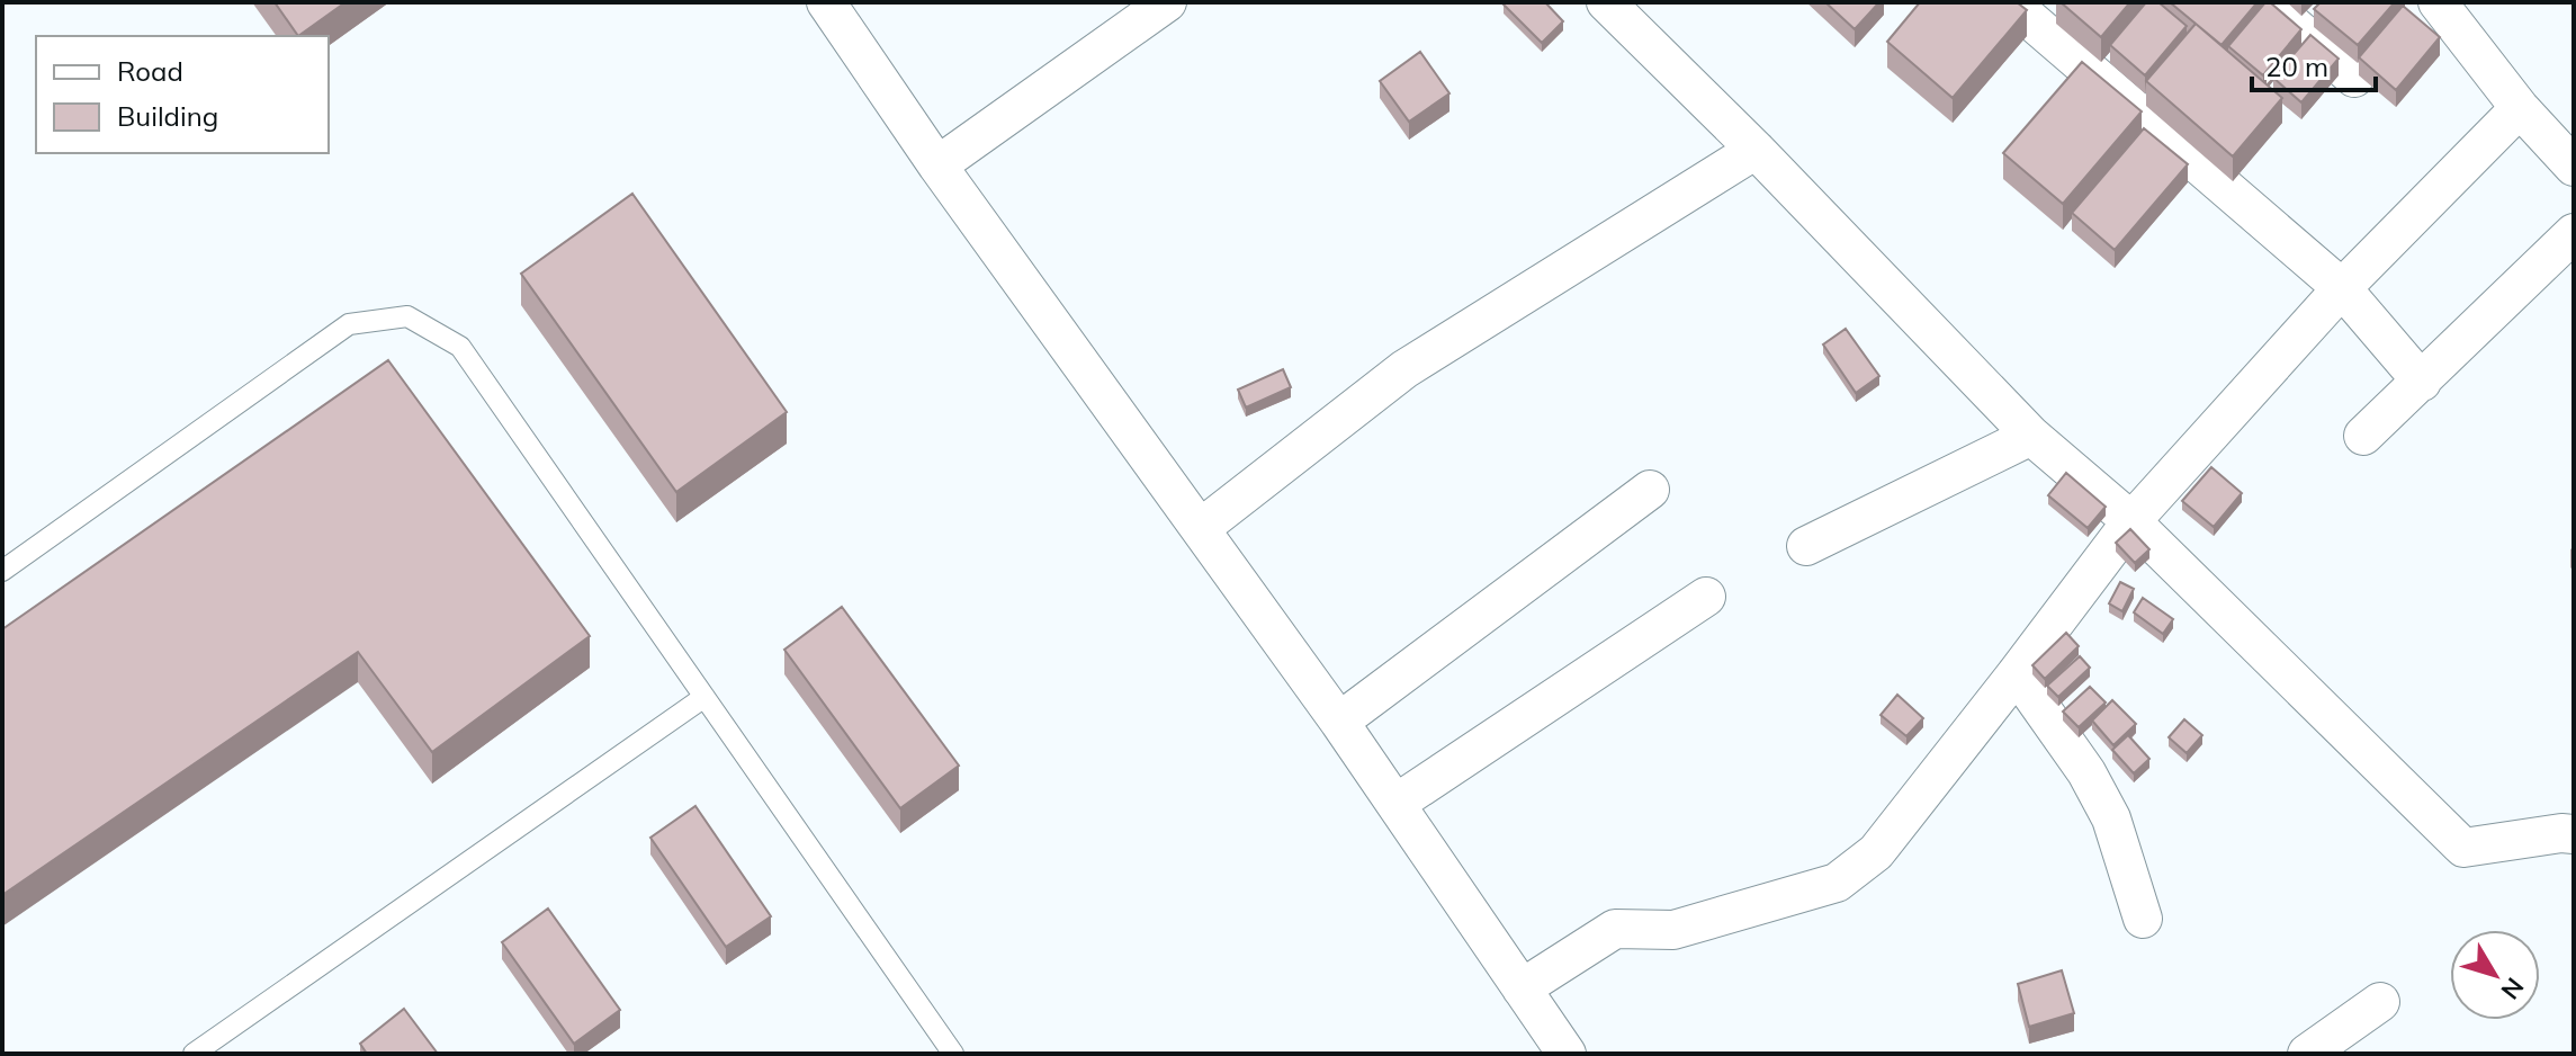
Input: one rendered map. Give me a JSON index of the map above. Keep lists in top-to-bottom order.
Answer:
{
  "legend": ["Road", "Building"],
  "scale_bar": "20 m",
  "north": "bottom right"
}
